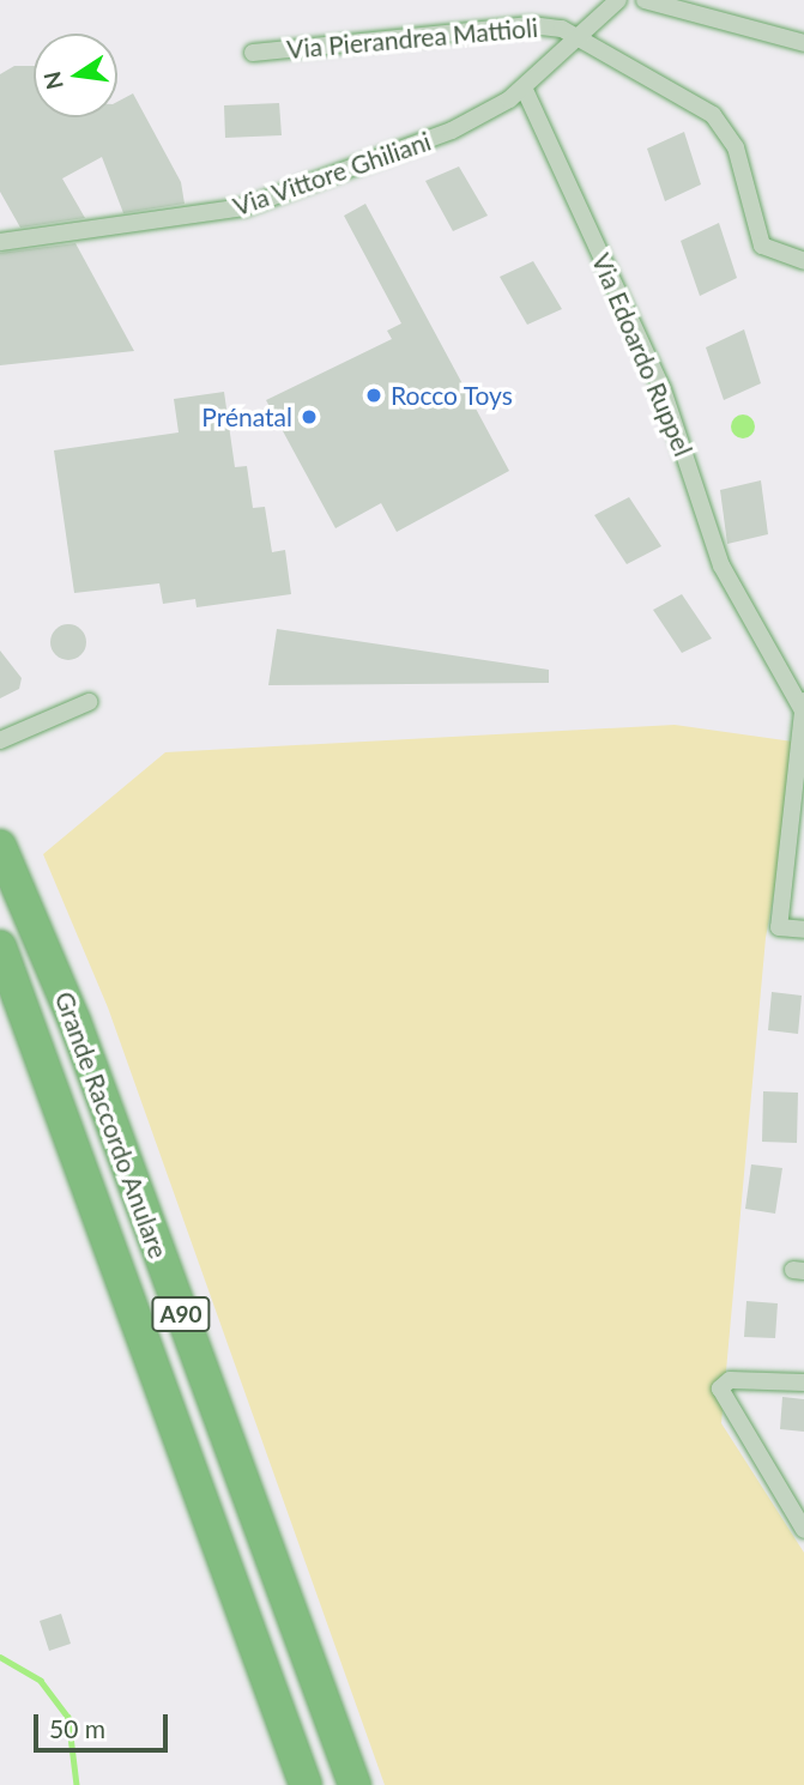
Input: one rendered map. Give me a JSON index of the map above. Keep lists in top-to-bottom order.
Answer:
{
  "streets": {
    "highway": ["Grande Raccordo Anulare", "A90"],
    "street": ["Via Pierandrea Mattioli", "Via Vittore Ghiliani", "Via Edoardo Ruppel"]
  },
  "crossings": [
    ["Via Pierandrea Mattioli", "Via Vittore Ghiliani"],
    ["Via Vittore Ghiliani", "Via Edoardo Ruppel"]
  ],
  "places": ["Rocco Toys", "Prénatal"],
  "scale_bar": "50 m",
  "north": "left"
}
